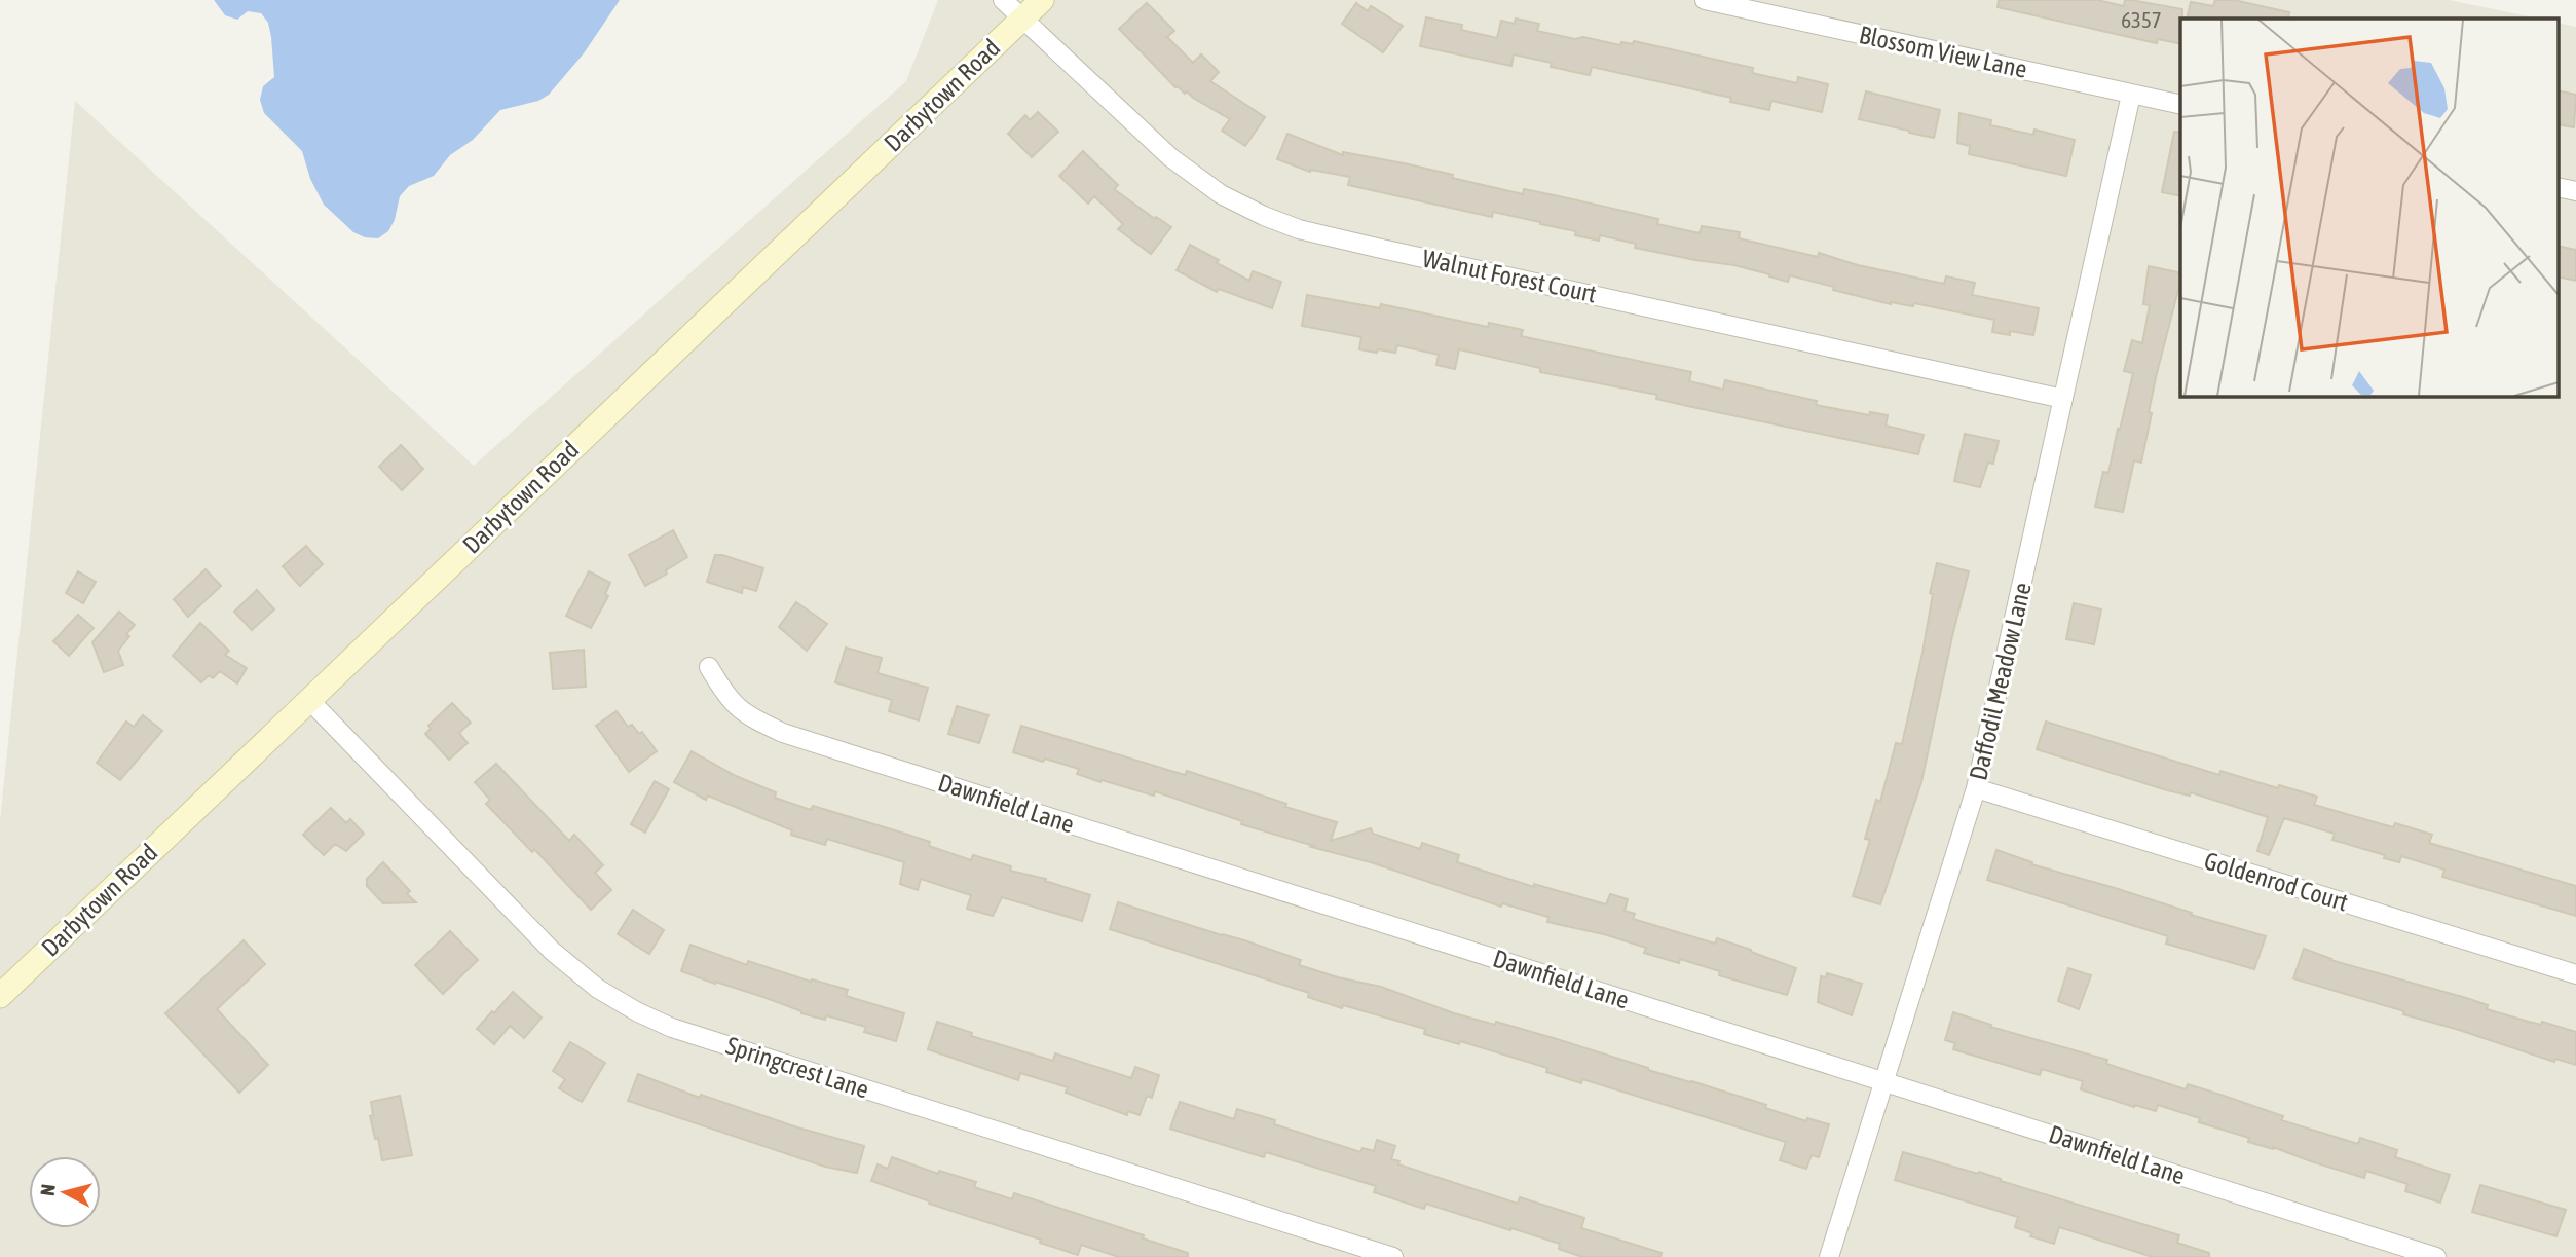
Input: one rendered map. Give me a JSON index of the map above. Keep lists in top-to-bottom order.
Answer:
{
  "streets": {
    "main road": ["Darbytown Road"],
    "street": [
      "Blossom View Lane",
      "Walnut Forest Court",
      "Daffodil Meadow Lane",
      "Dawnfield Lane",
      "Goldenrod Court",
      "Springcrest Lane"
    ]
  },
  "crossings": [
    ["Blossom View Lane", "Daffodil Meadow Lane"],
    ["Darbytown Road", "Walnut Forest Court"],
    ["Darbytown Road", "Springcrest Lane"],
    ["Walnut Forest Court", "Daffodil Meadow Lane"],
    ["Daffodil Meadow Lane", "Dawnfield Lane"],
    ["Daffodil Meadow Lane", "Goldenrod Court"]
  ],
  "house_numbers": ["6357"],
  "north": "left"
}
